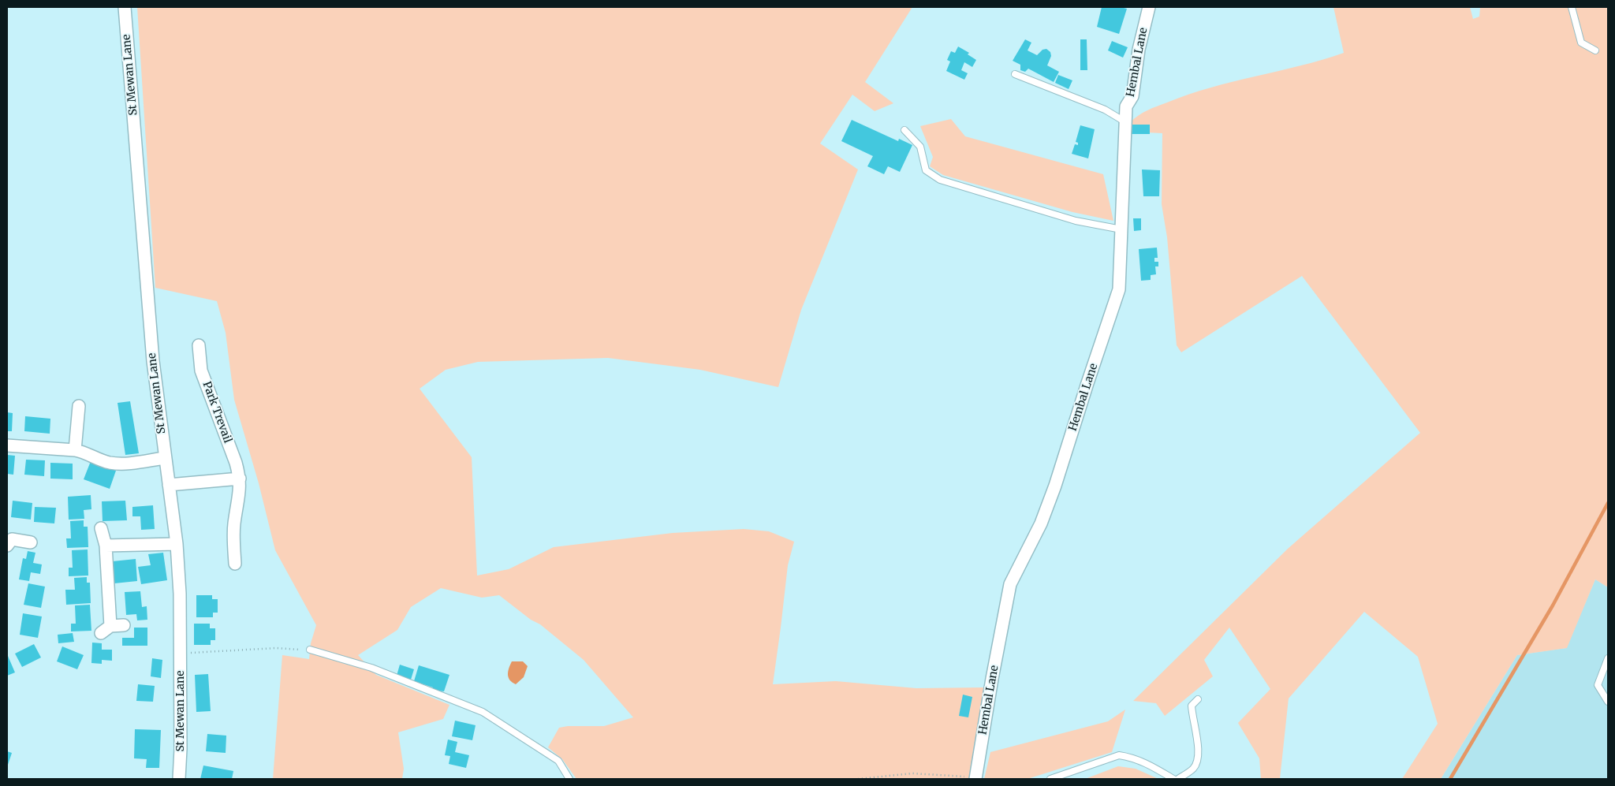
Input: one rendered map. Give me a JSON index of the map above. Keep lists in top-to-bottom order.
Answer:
{
  "streets": {
    "street": ["Hembal Lane", "St Mewan Lane", "Park Trevail"]
  }
}
